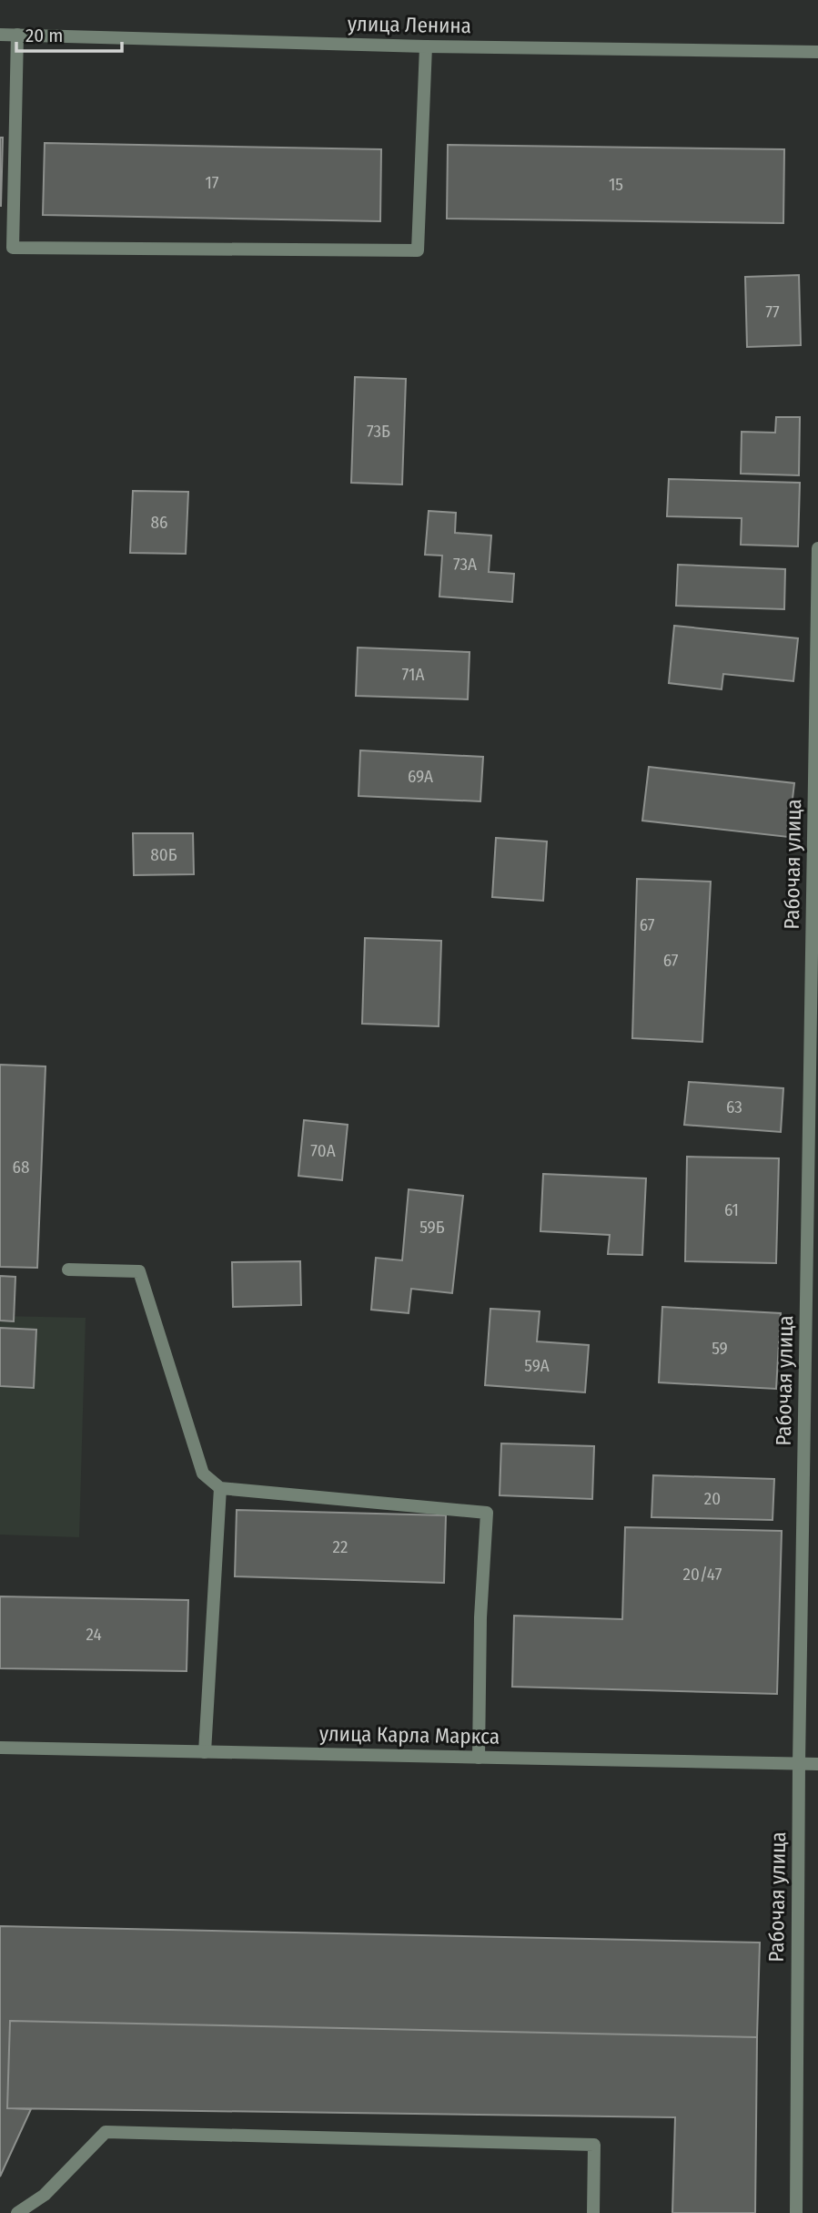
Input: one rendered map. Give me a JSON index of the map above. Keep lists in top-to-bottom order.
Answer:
{
  "streets": {
    "street": ["улица Ленина", "Рабочая улица", "улица Карла Маркса"]
  },
  "crossings": [
    ["Рабочая улица", "улица Карла Маркса"]
  ],
  "house_numbers": [
    "17",
    "15",
    "77",
    "73Б",
    "86",
    "73А",
    "71А",
    "69А",
    "80Б",
    "67",
    "67",
    "63",
    "70А",
    "68",
    "61",
    "59Б",
    "59",
    "59А",
    "20",
    "22",
    "20/47",
    "24"
  ],
  "scale_bar": "20 m"
}
